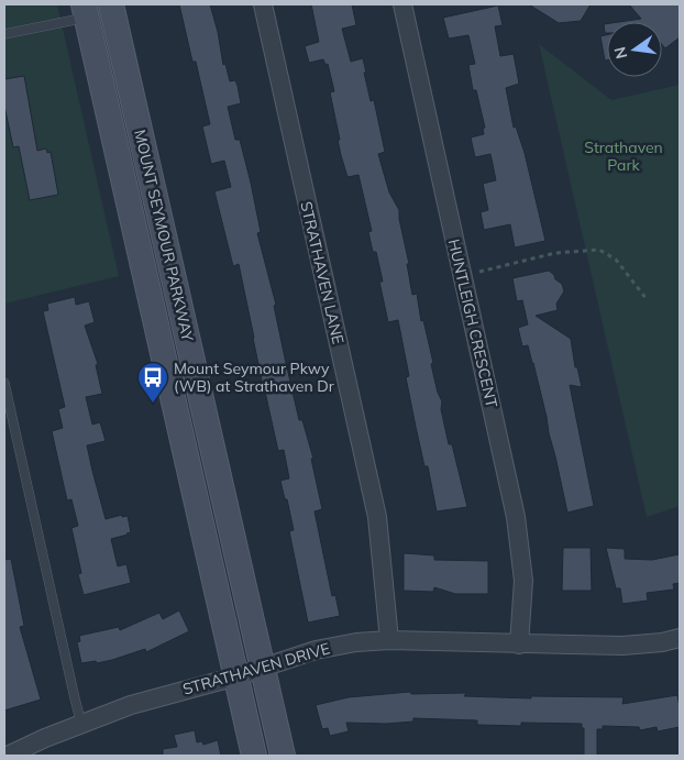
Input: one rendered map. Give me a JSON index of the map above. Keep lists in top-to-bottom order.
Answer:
{
  "streets": {
    "main road": ["MOUNT SEYMOUR PARKWAY"],
    "street": ["STRATHAVEN LANE", "HUNTLEIGH CRESCENT", "STRATHAVEN DRIVE"]
  },
  "crossings": [
    ["MOUNT SEYMOUR PARKWAY", "STRATHAVEN DRIVE"],
    ["STRATHAVEN LANE", "STRATHAVEN DRIVE"],
    ["HUNTLEIGH CRESCENT", "STRATHAVEN DRIVE"]
  ],
  "parks": ["Strathaven Park"],
  "places": {
    "bus stop": ["Mount Seymour Pkwy (WB) at Strathaven Dr"]
  },
  "north": "left"
}
